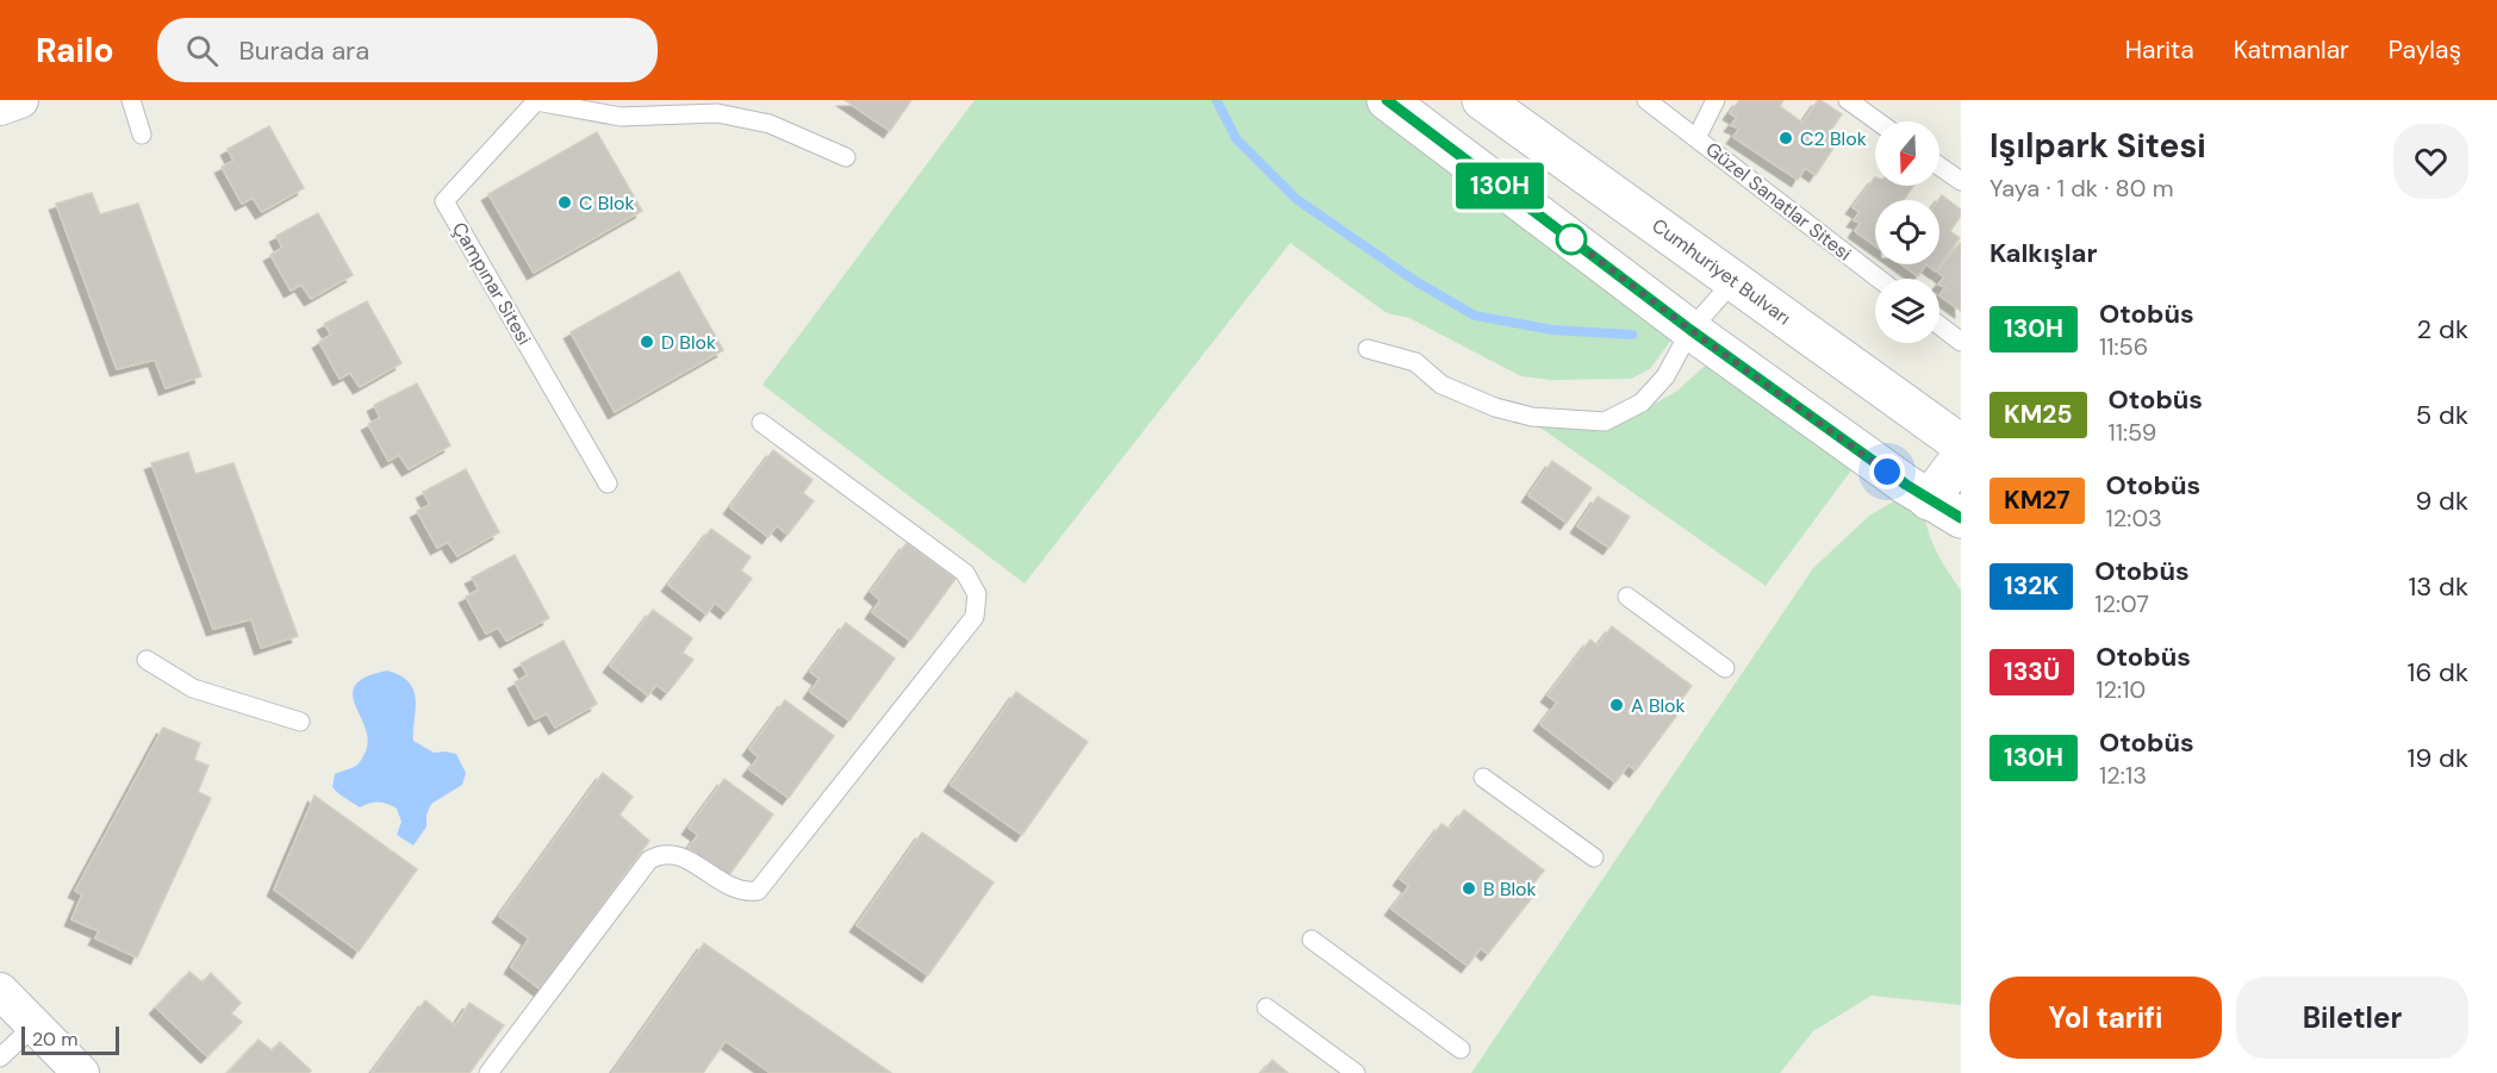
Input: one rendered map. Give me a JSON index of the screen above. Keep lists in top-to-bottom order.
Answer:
{
  "streets": {
    "street": ["Cumhuriyet Bulvarı"],
    "lane": ["Güzel Sanatlar Sitesi", "Çampınar Sitesi"]
  },
  "places": [
    "C2 Blok",
    "C Blok",
    "D Blok",
    "A Blok",
    "B Blok"
  ],
  "lines": ["bus line 130H"],
  "scale_bar": "20 m",
  "north": "bottom",
  "page": {
    "header": "Railo",
    "search": "Burada ara",
    "nav": ["Harita", "Katmanlar", "Paylaş"],
    "on_map": "130H",
    "heading": [
      ["Işılpark Sitesi", "Yaya · 1 dk · 80 m"],
      "Kalkışlar"
    ],
    "list": [
      {
        "mark": "130H",
        "name": "Otobüs",
        "note": "11:56",
        "value": "2 dk"
      },
      {
        "mark": "KM25",
        "name": "Otobüs",
        "note": "11:59",
        "value": "5 dk"
      },
      {
        "mark": "KM27",
        "name": "Otobüs",
        "note": "12:03",
        "value": "9 dk"
      },
      {
        "mark": "132K",
        "name": "Otobüs",
        "note": "12:07",
        "value": "13 dk"
      },
      {
        "mark": "133Ü",
        "name": "Otobüs",
        "note": "12:10",
        "value": "16 dk"
      },
      {
        "mark": "130H",
        "name": "Otobüs",
        "note": "12:13",
        "value": "19 dk"
      }
    ],
    "buttons": ["Yol tarifi", "Biletler"],
    "scale": "20 m"
  }
}
